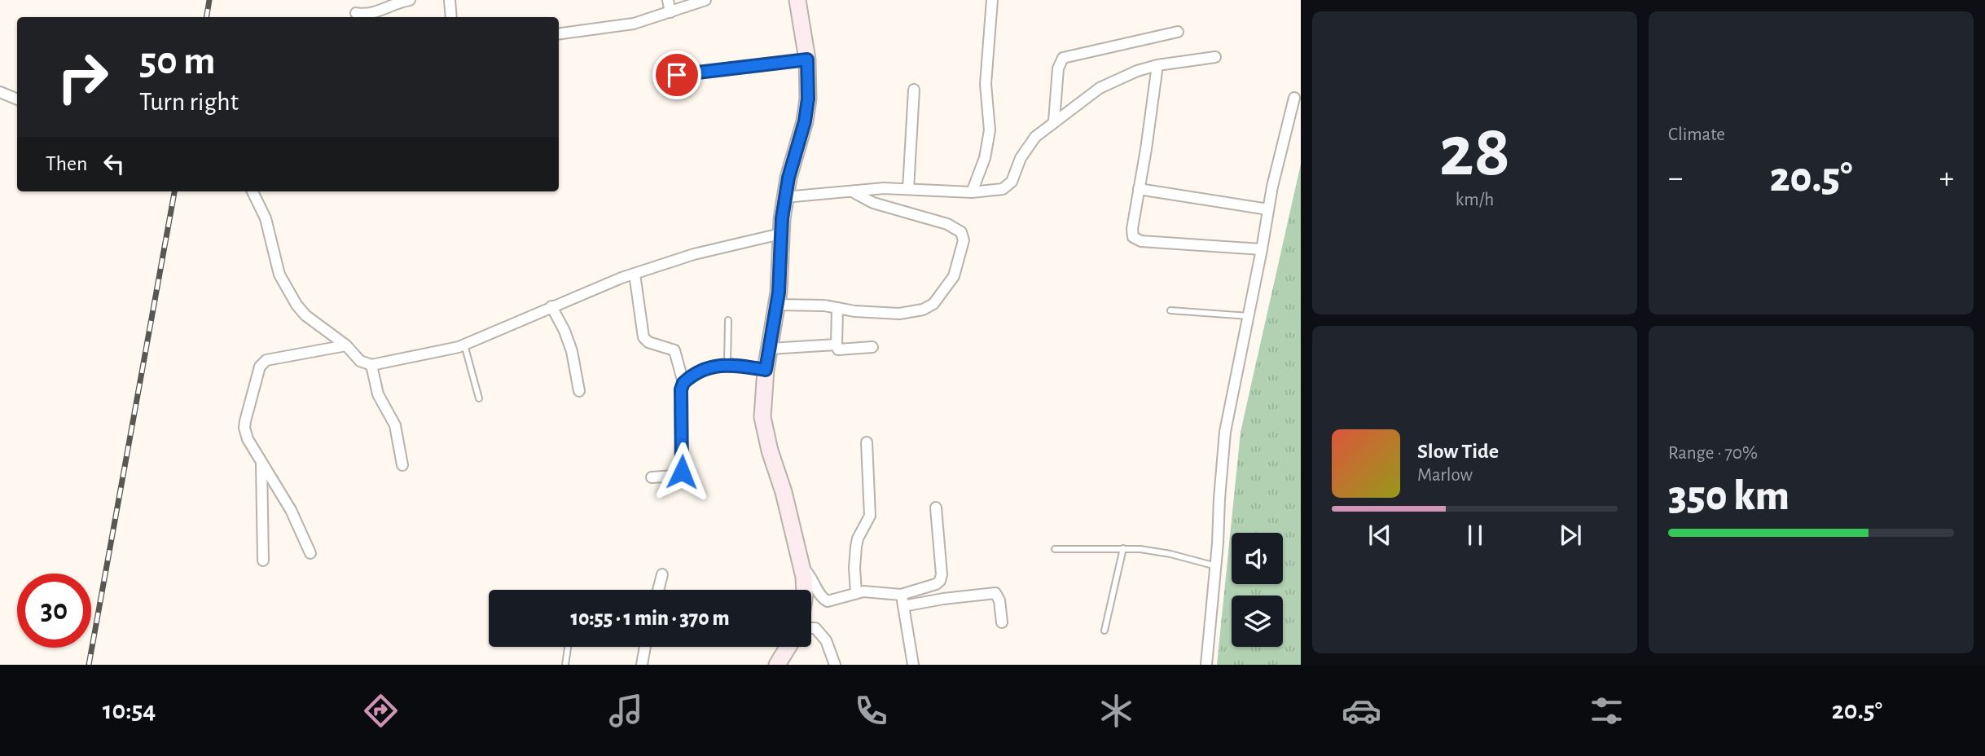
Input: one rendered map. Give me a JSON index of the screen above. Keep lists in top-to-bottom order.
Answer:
{
  "page": {
    "tile": [
      ["28", "km/h"],
      "Climate",
      ["Range · 70%", "350 km"]
    ],
    "turn": ["50 m", "Turn right"],
    "then": "Then",
    "heat": ["−", "20.5°", "+"],
    "song": ["Slow Tide", "Marlow"],
    "limit": "30",
    "trip": "10:55 · 1 min · 370 m",
    "tabs": ["10:54", "20.5°"]
  }
}
